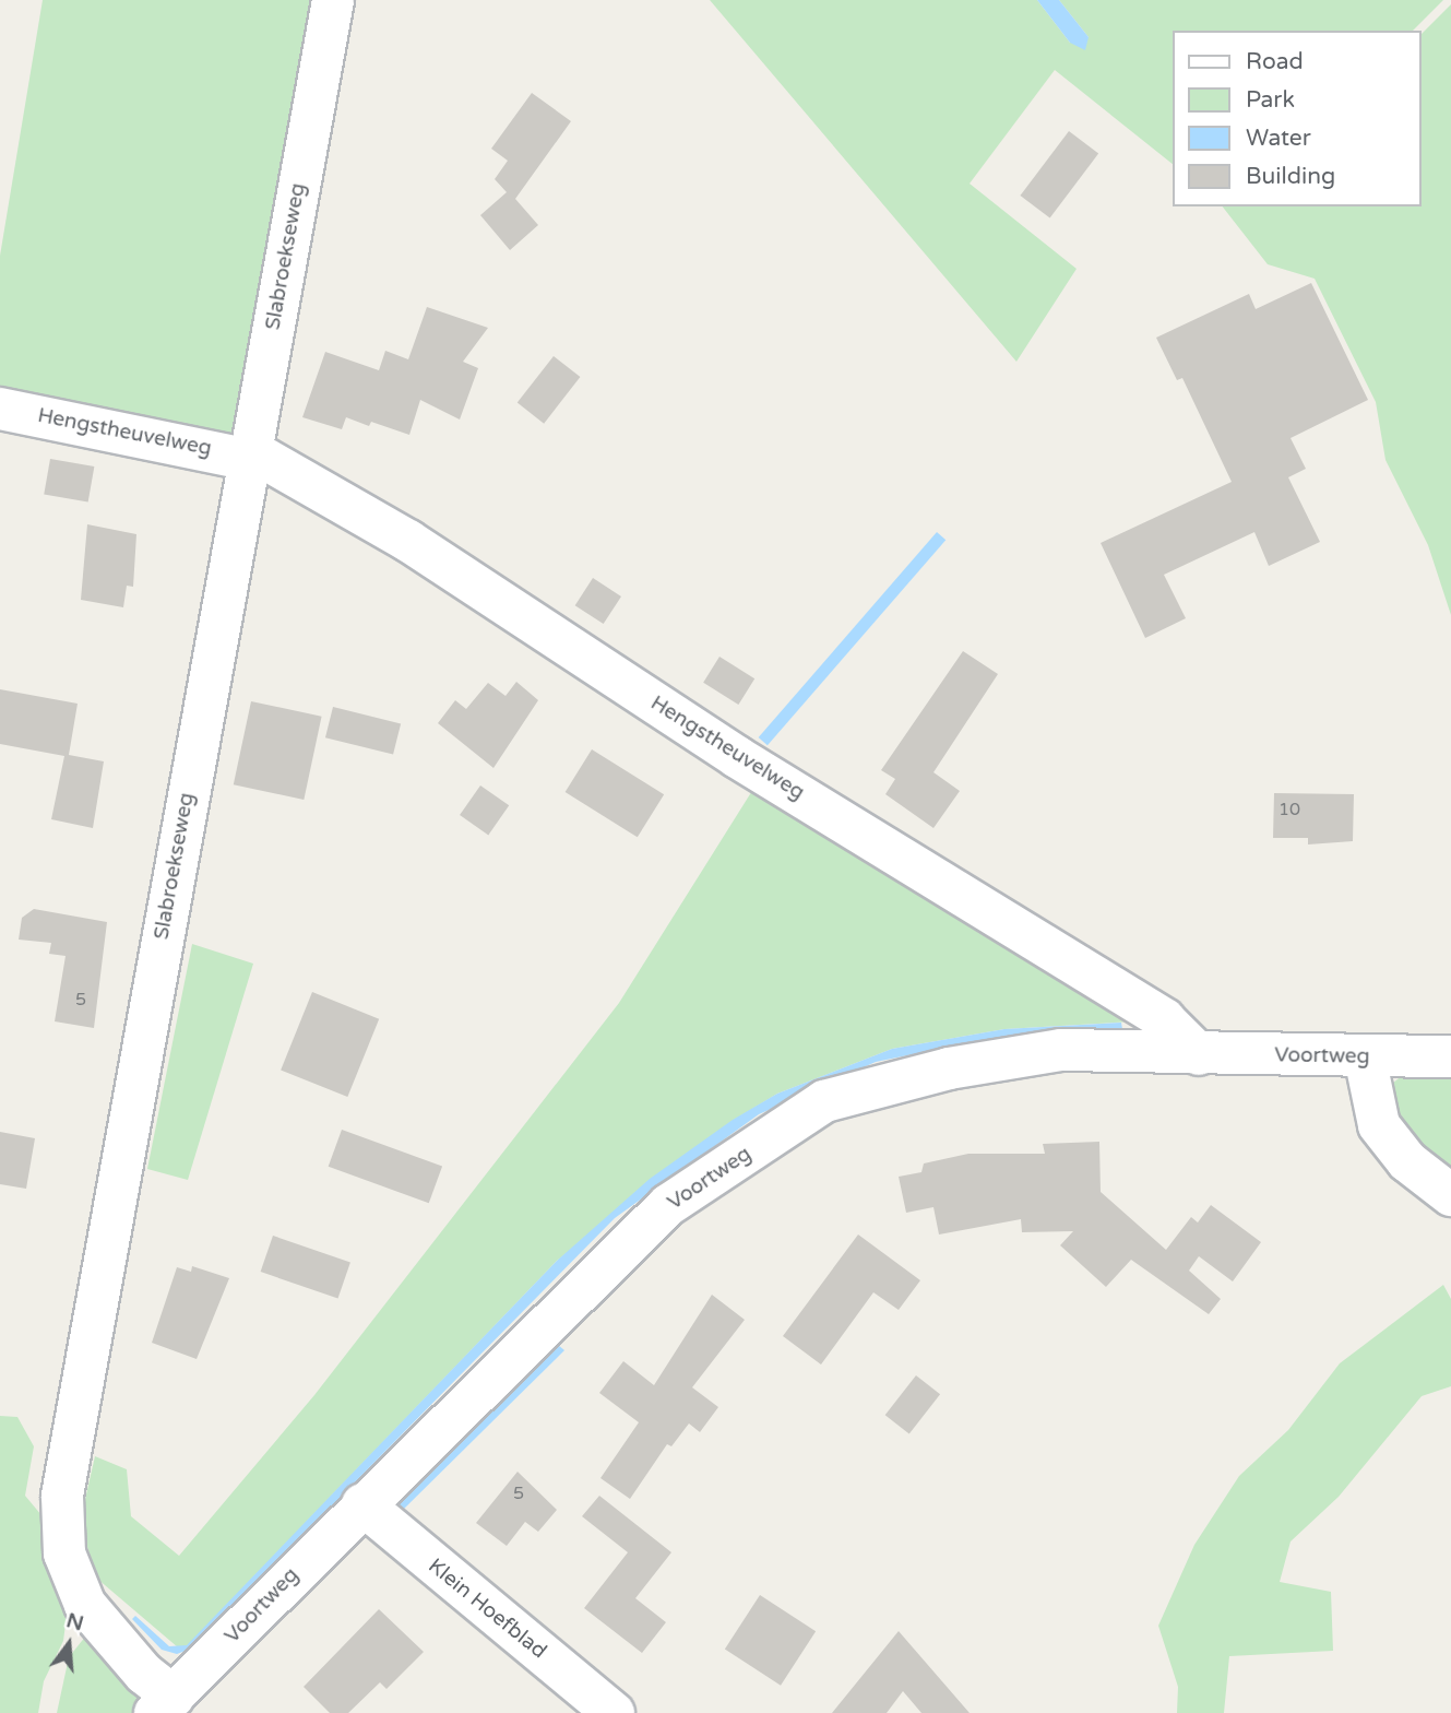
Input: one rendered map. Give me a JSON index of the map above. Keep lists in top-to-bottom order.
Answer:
{
  "streets": {
    "street": [
      "Slabroekseweg",
      "Hengstheuvelweg",
      "Voortweg",
      "Klein Hoefblad"
    ]
  },
  "crossings": [
    ["Slabroekseweg", "Hengstheuvelweg"],
    ["Slabroekseweg", "Voortweg"],
    ["Hengstheuvelweg", "Voortweg"],
    ["Voortweg", "Klein Hoefblad"]
  ],
  "house_numbers": ["10", "5", "5"],
  "legend": [
    "Road",
    "Park",
    "Water",
    "Building"
  ],
  "north": "top"
}
